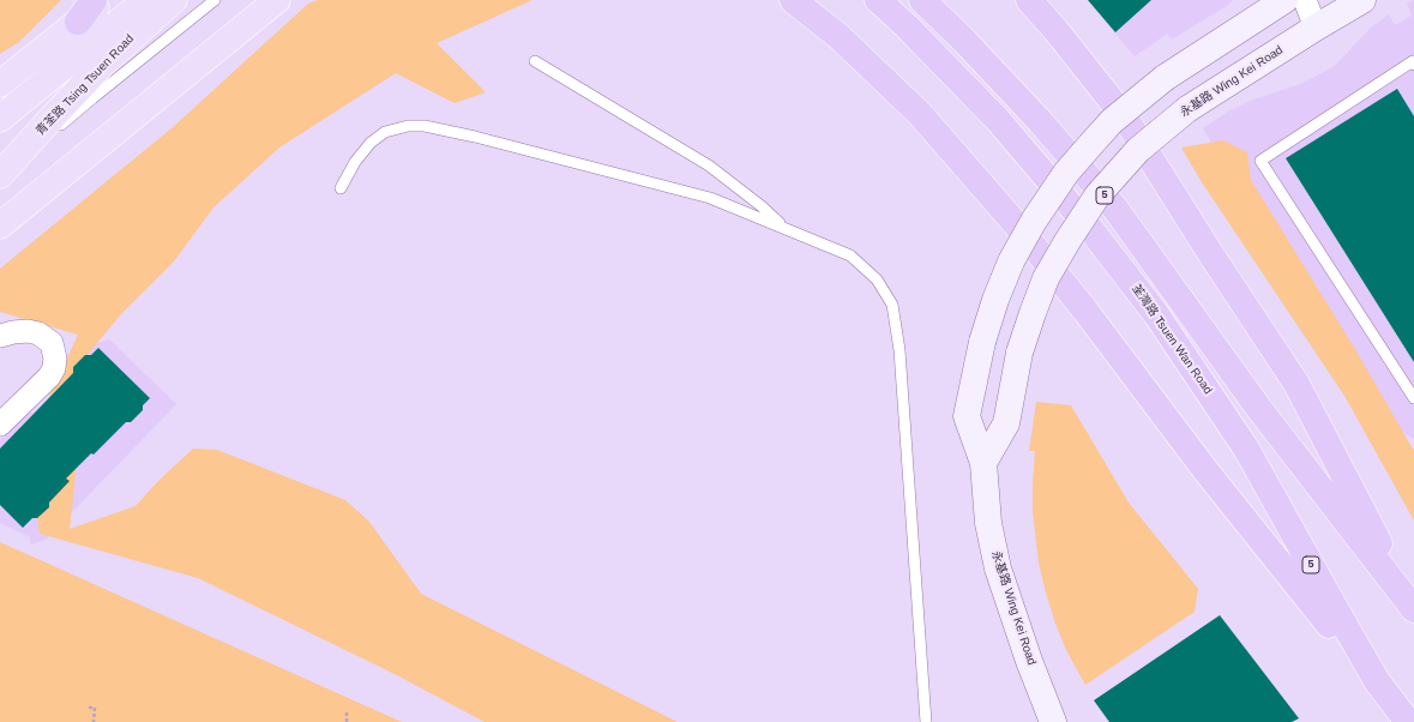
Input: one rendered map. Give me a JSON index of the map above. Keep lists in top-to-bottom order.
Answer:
{
  "streets": {
    "highway": ["5", "荃灣路 Tsuen Wan Road"],
    "main road": ["青荃路 Tsing Tsuen Road"],
    "street": ["永基路 Wing Kei Road"]
  }
}
